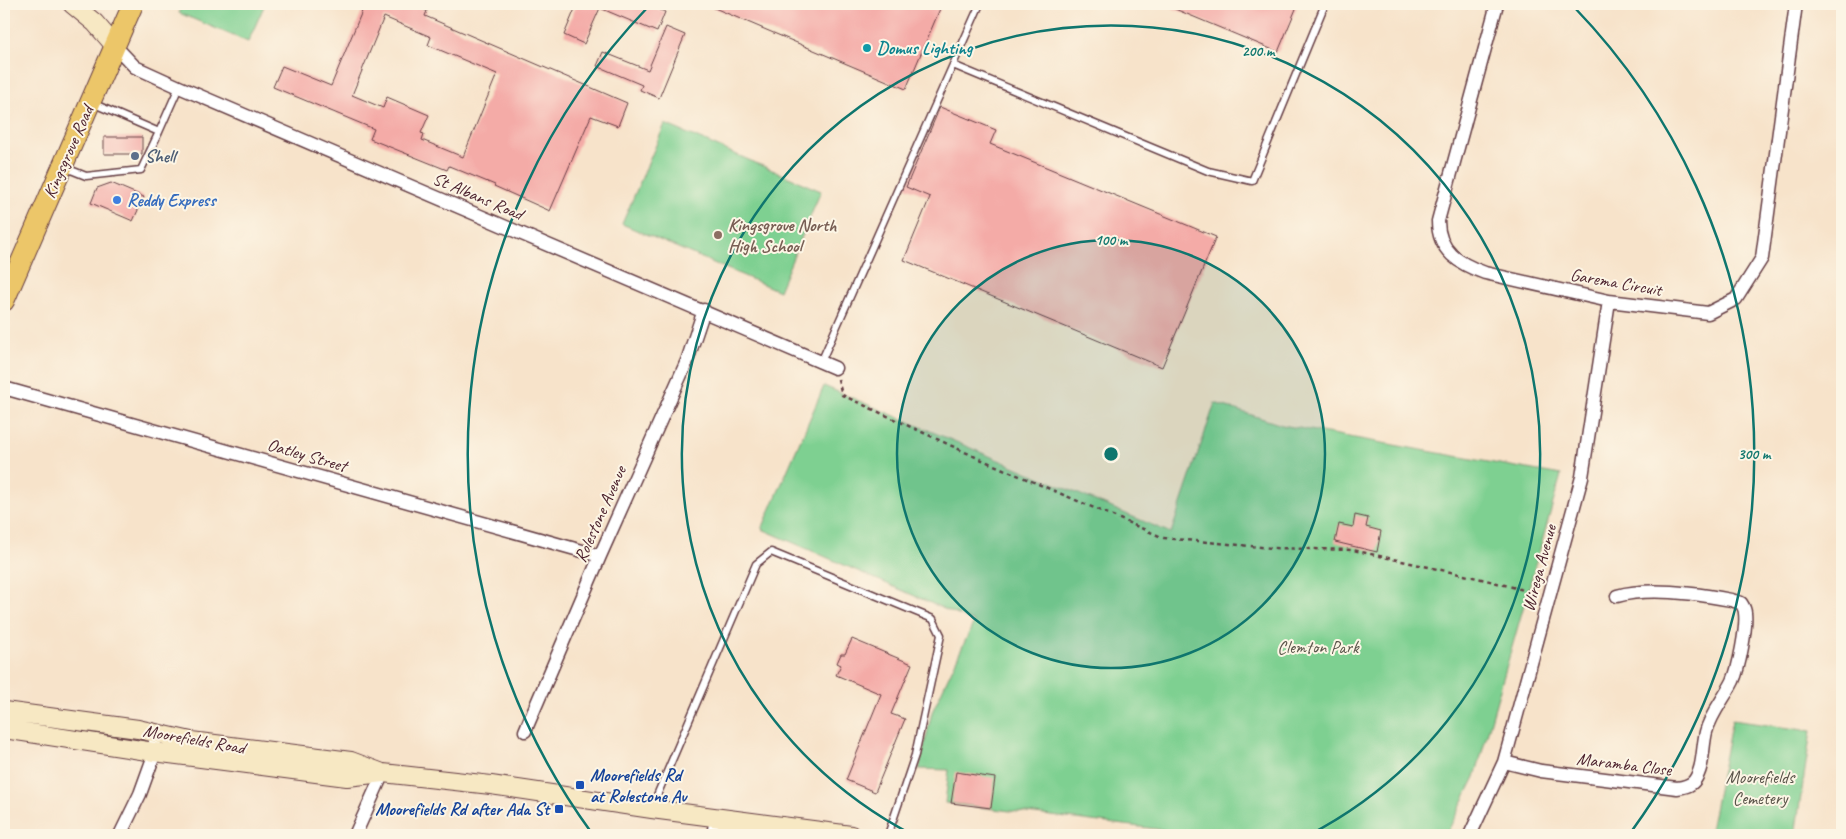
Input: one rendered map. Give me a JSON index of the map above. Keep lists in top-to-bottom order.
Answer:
{
  "streets": {
    "main road": ["Kingsgrove Road", "Moorefields Road"],
    "street": [
      "St Albans Road",
      "Garema Circuit",
      "Oatley Street",
      "Rolestone Avenue",
      "Wirega Avenue",
      "Maramba Close"
    ]
  },
  "crossings": [
    ["Kingsgrove Road", "St Albans Road"],
    ["St Albans Road", "Rolestone Avenue"],
    ["Garema Circuit", "Wirega Avenue"],
    ["Oatley Street", "Rolestone Avenue"],
    ["Wirega Avenue", "Maramba Close"]
  ],
  "parks": ["Clemton Park", "Moorefields Cemetery"],
  "places": {
    "other": [
      "Domus Lighting",
      "Shell",
      "Reddy Express",
      "Kingsgrove North High School"
    ],
    "transit": ["Moorefields Rd at Rolestone Av", "Moorefields Rd after Ada St"]
  },
  "rings": ["200 m", "100 m", "300 m"]
}
